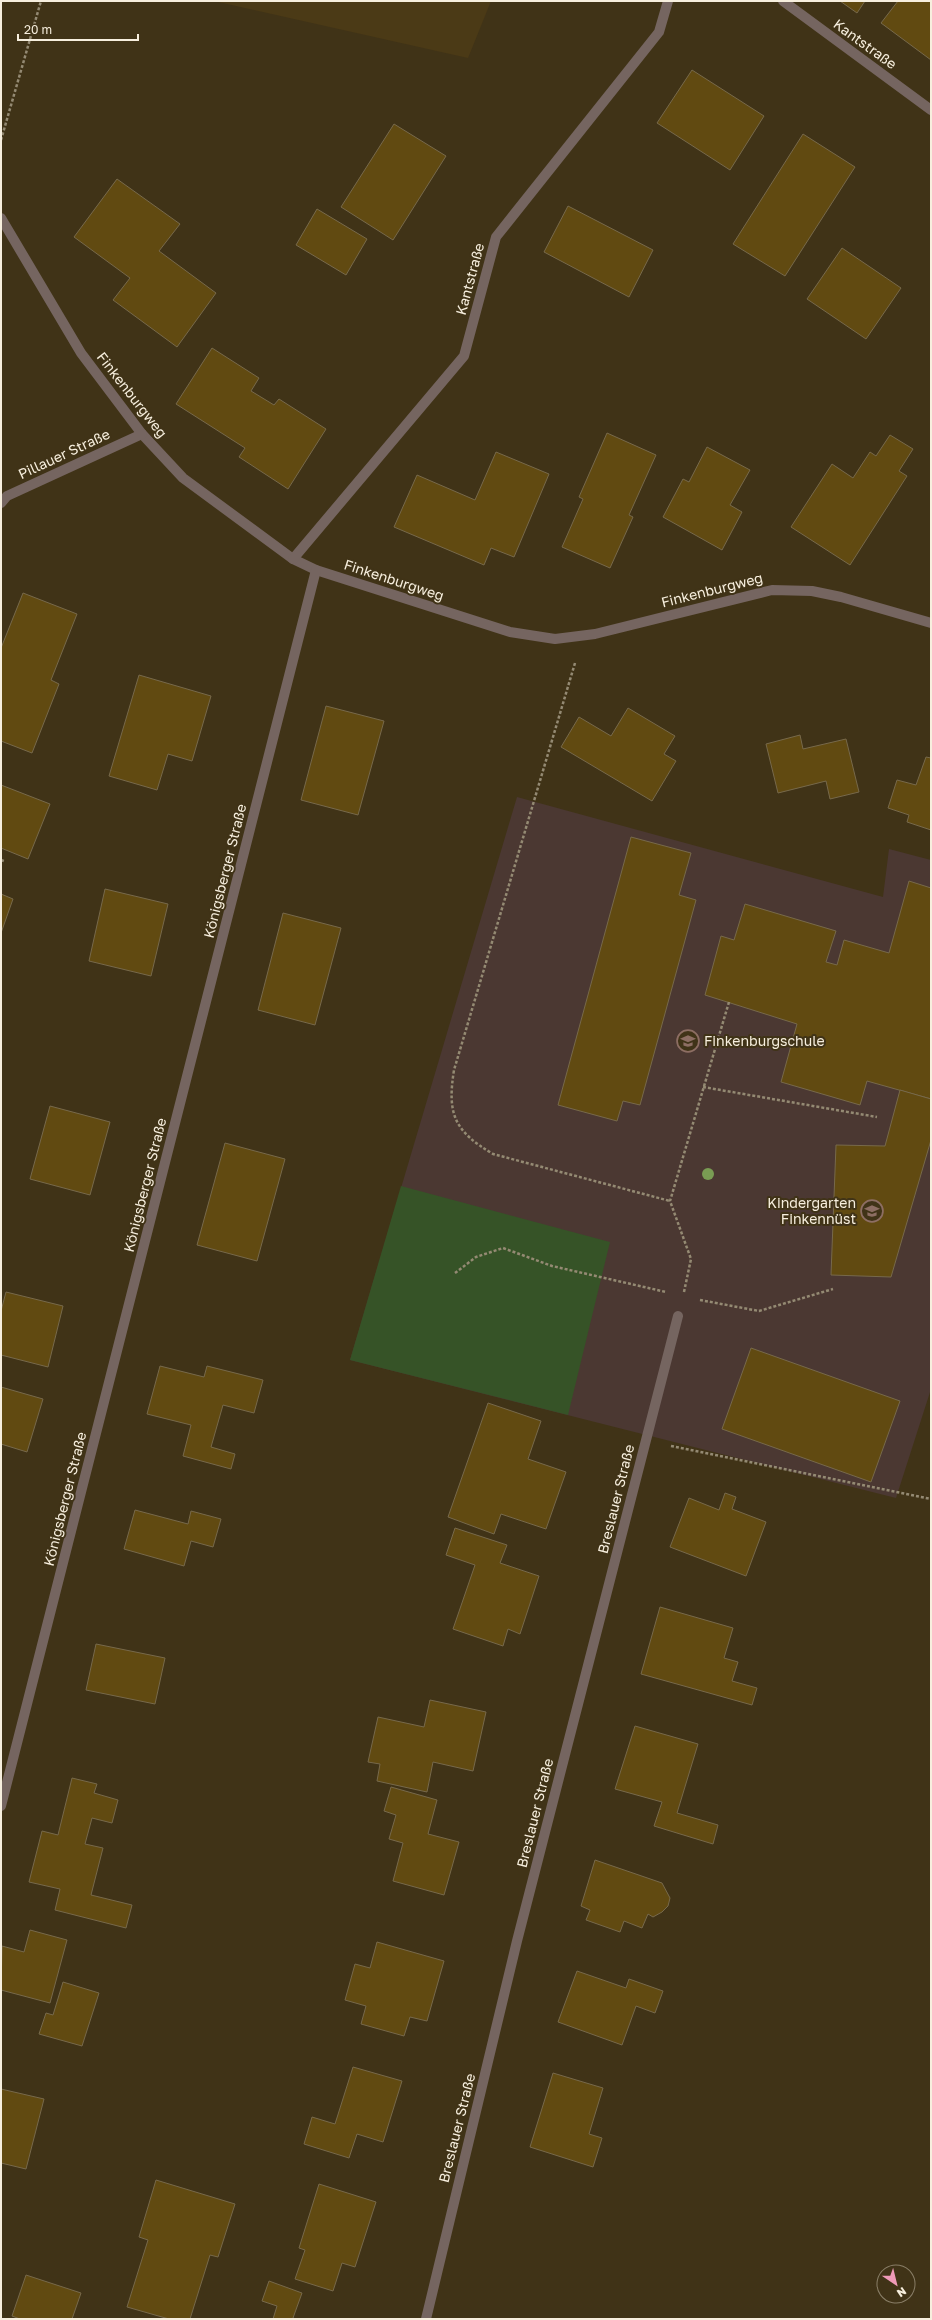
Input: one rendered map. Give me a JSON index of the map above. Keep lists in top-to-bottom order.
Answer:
{
  "streets": {
    "street": [
      "Kantstraße",
      "Finkenburgweg",
      "Pillauer Straße",
      "Königsberger Straße",
      "Breslauer Straße"
    ]
  },
  "crossings": [
    ["Kantstraße", "Finkenburgweg"],
    ["Finkenburgweg", "Pillauer Straße"],
    ["Finkenburgweg", "Königsberger Straße"]
  ],
  "places": {
    "school or university": ["Finkenburgschule", "Kindergarten Finkennüst"]
  },
  "scale_bar": "20 m",
  "north": "bottom right"
}
